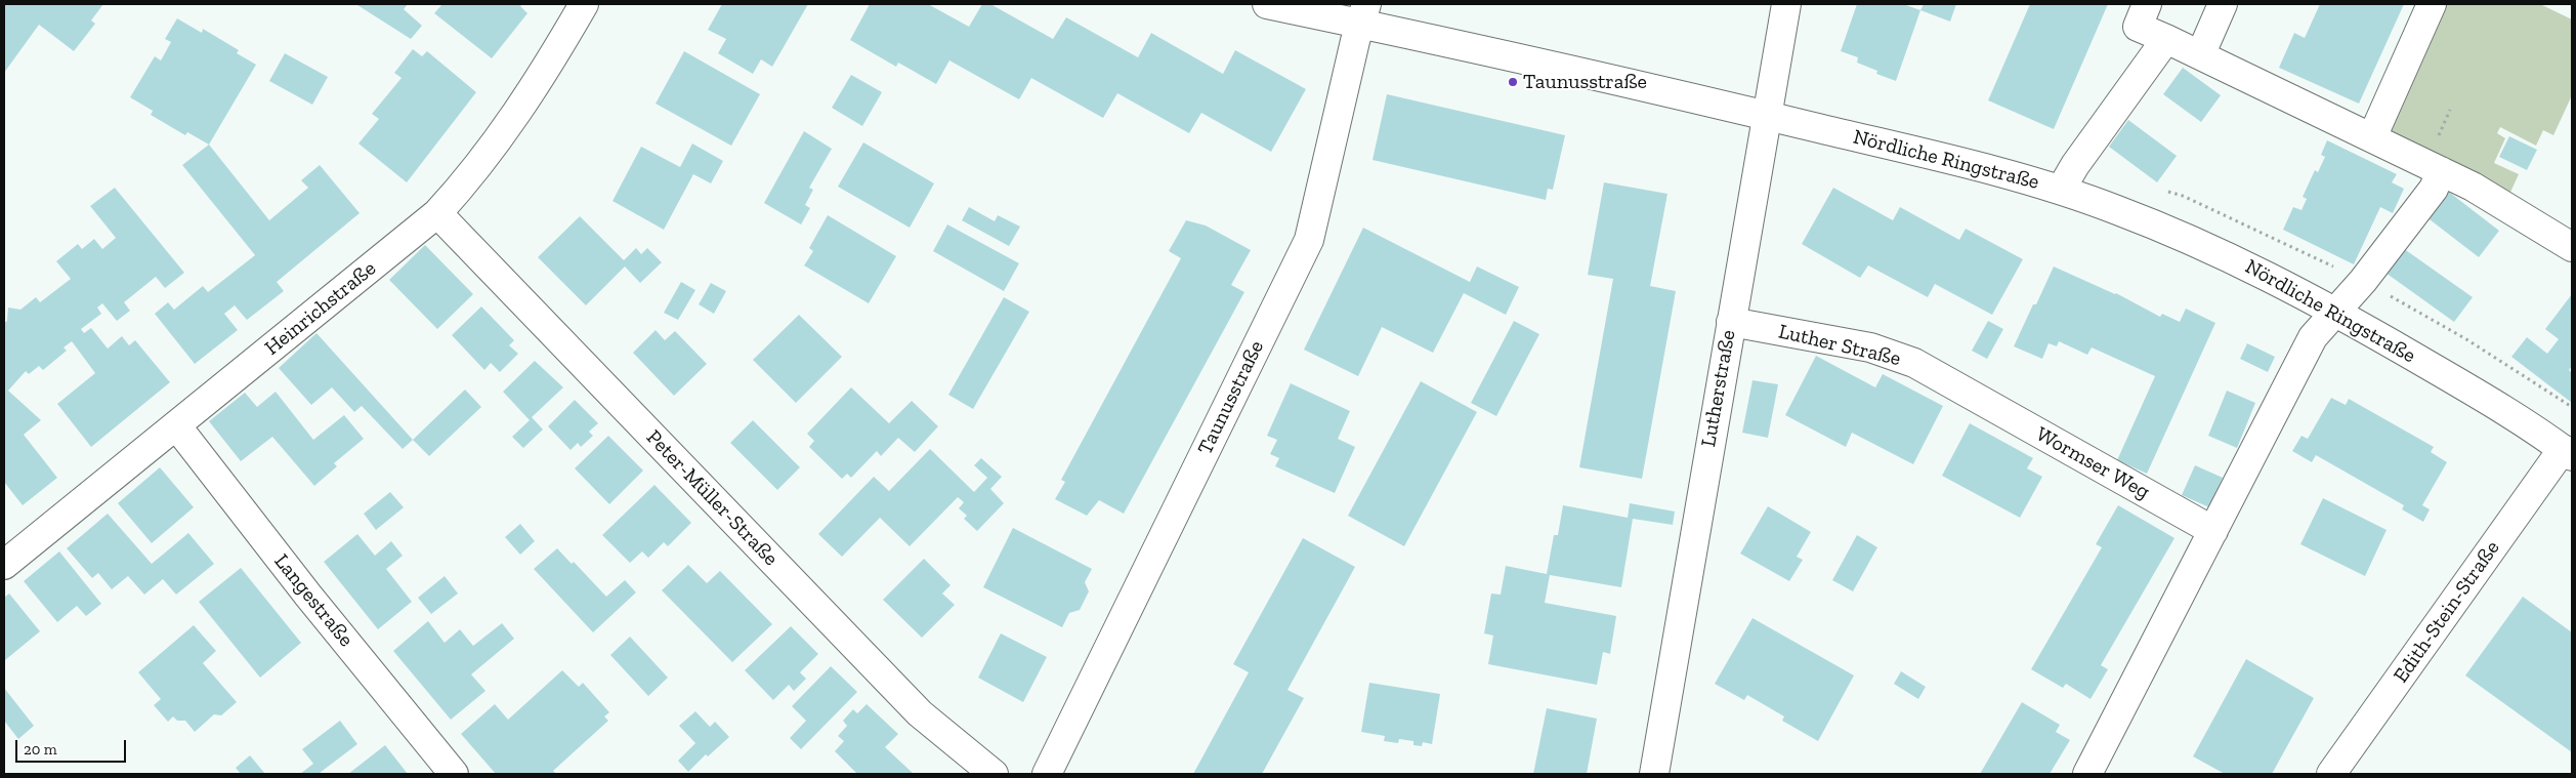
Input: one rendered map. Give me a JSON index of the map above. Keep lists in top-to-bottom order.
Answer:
{
  "streets": {
    "street": [
      "Nördliche Ringstraße",
      "Heinrichstraße",
      "Luther Straße",
      "Lutherstraße",
      "Taunusstraße",
      "Wormser Weg",
      "Peter-Müller-Straße",
      "Langestraße",
      "Edith-Stein-Straße"
    ]
  },
  "crossings": [
    ["Nördliche Ringstraße", "Lutherstraße"],
    ["Nördliche Ringstraße", "Taunusstraße"],
    ["Nördliche Ringstraße", "Edith-Stein-Straße"],
    ["Heinrichstraße", "Peter-Müller-Straße"],
    ["Heinrichstraße", "Langestraße"],
    ["Luther Straße", "Lutherstraße"],
    ["Luther Straße", "Wormser Weg"]
  ],
  "places": ["Taunusstraße"],
  "scale_bar": "20 m"
}
